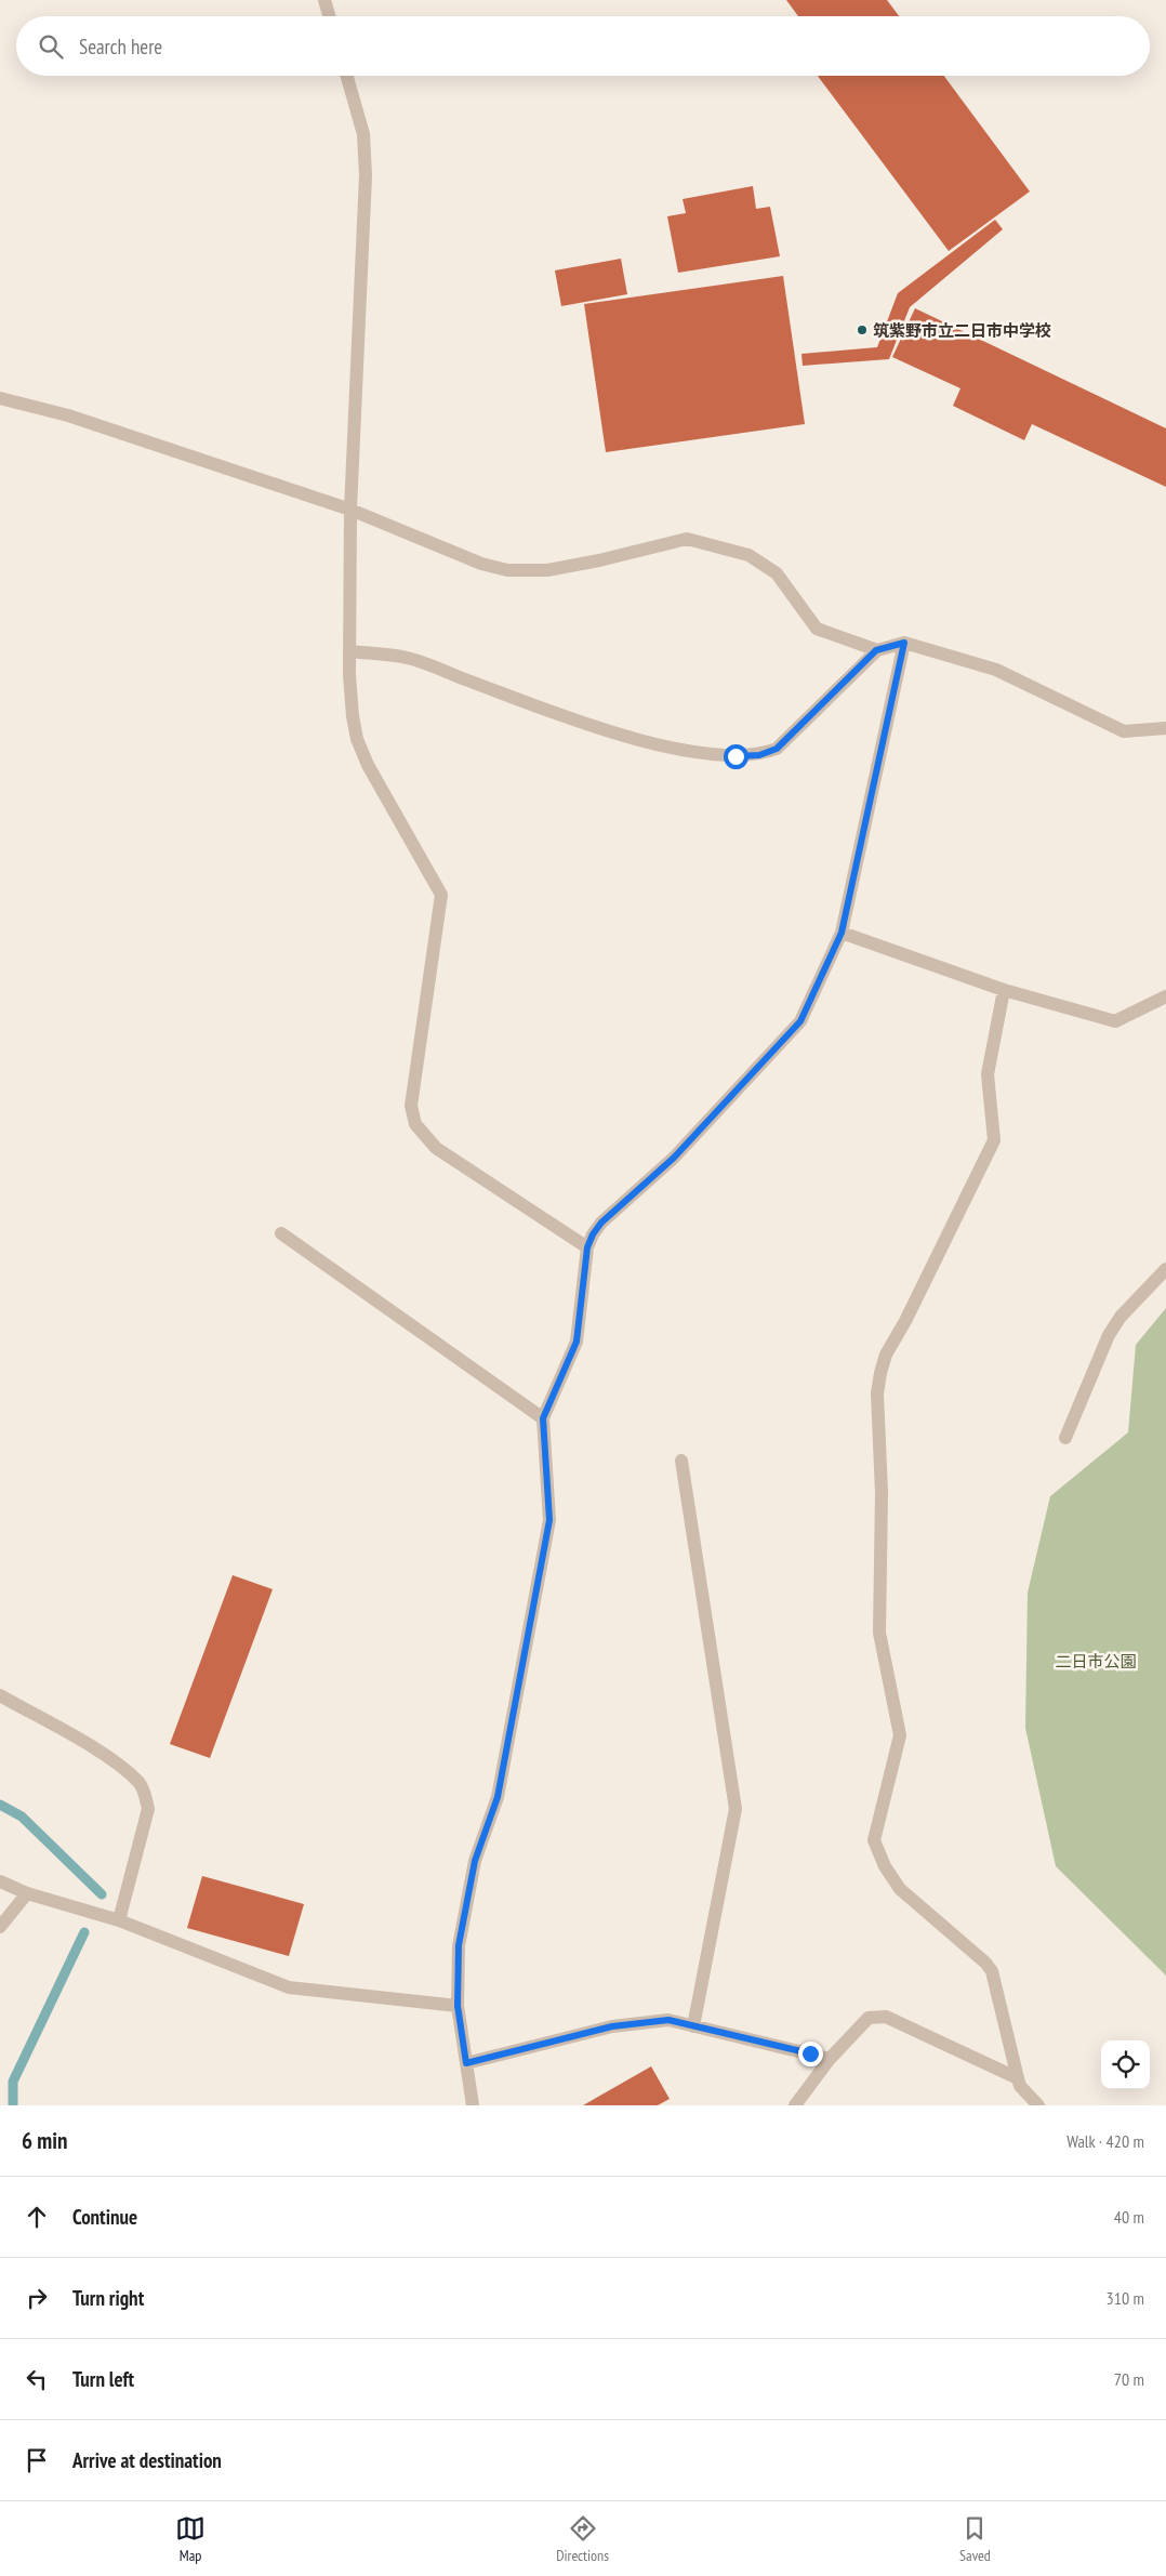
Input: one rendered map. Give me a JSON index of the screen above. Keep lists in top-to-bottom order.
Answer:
{
  "parks": ["二日市公園"],
  "places": ["筑紫野市立二日市中学校"],
  "page": {
    "search": "Search here",
    "heading": ["6 min", "Walk · 420 m"],
    "list": [
      ["Continue", "40 m"],
      ["Turn right", "310 m"],
      ["Turn left", "70 m"],
      "Arrive at destination"
    ],
    "nav": ["Map", "Directions", "Saved"]
  }
}
